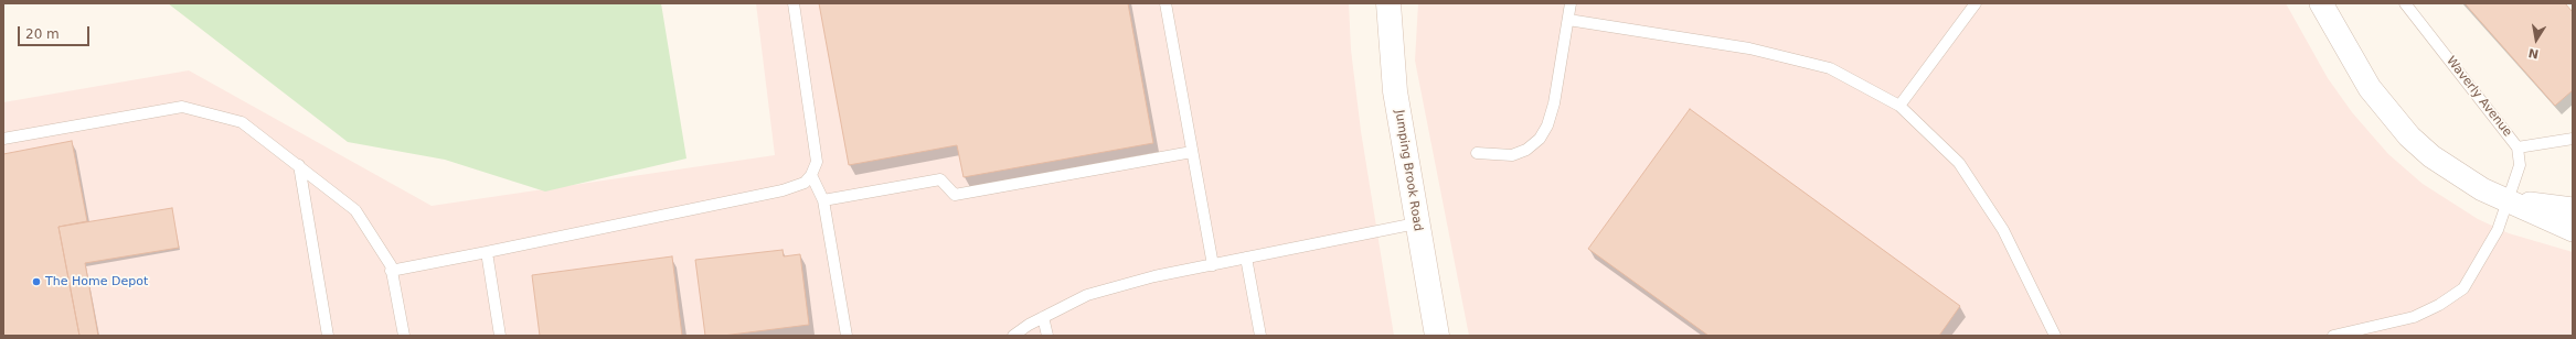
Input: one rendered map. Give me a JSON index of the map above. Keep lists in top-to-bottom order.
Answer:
{
  "streets": {
    "street": ["Jumping Brook Road"],
    "lane": ["Waverly Avenue"]
  },
  "places": ["The Home Depot"],
  "scale_bar": "20 m",
  "north": "bottom"
}
